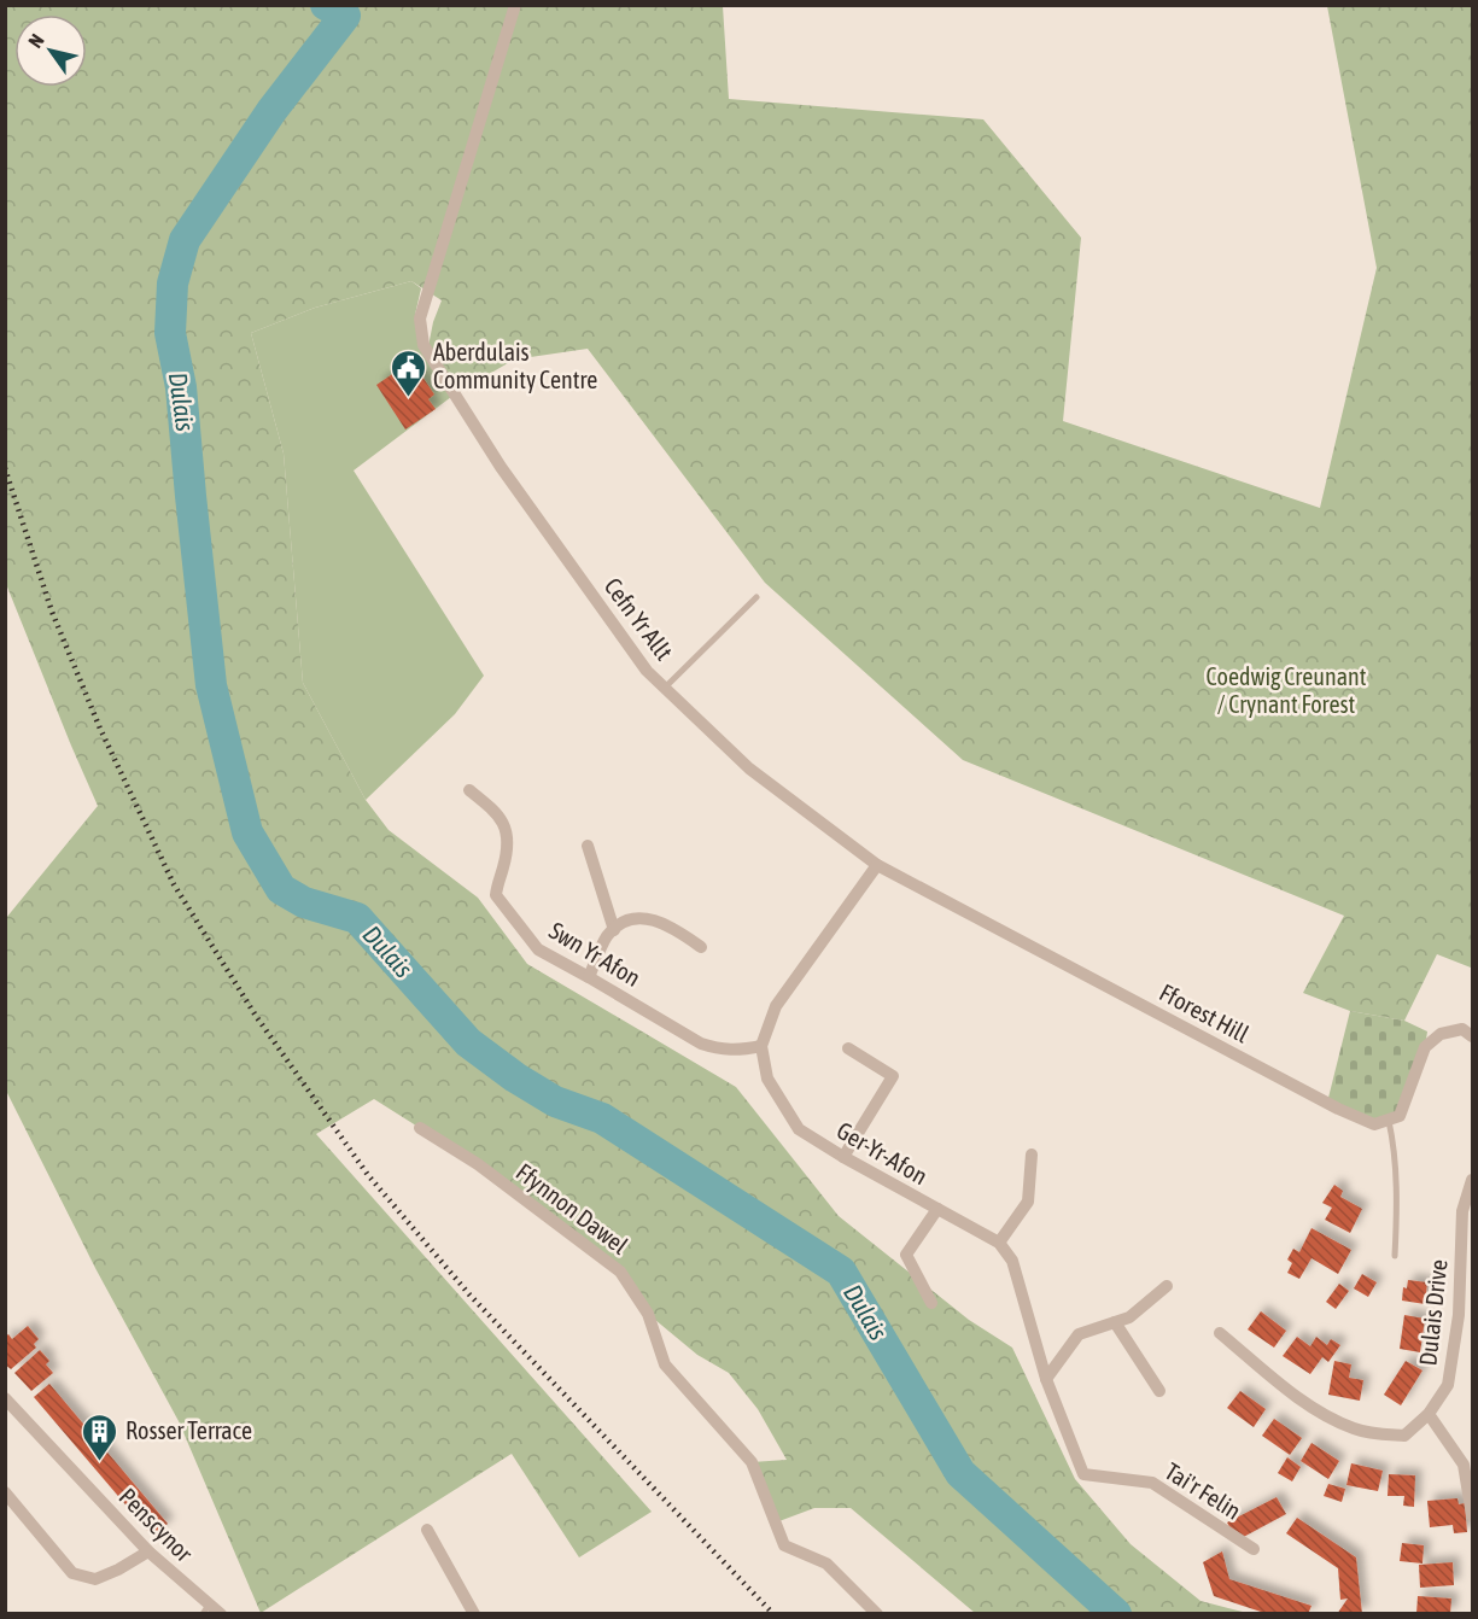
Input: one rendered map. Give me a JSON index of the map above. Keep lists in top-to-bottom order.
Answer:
{
  "streets": {
    "street": [
      "Cefn Yr Allt",
      "Swn Yr Afon",
      "Fforest Hill",
      "Ger-Yr-Afon",
      "Ffynnon Dawel",
      "Dulais Drive",
      "Tai'r Felin",
      "Penscynor"
    ]
  },
  "crossings": [
    ["Cefn Yr Allt", "Fforest Hill"],
    ["Swn Yr Afon", "Ger-Yr-Afon"]
  ],
  "water": ["Dulais"],
  "parks": ["Coedwig Creunant / Crynant Forest"],
  "places": {
    "public building": ["Aberdulais Community Centre"],
    "building": ["Rosser Terrace"]
  },
  "north": "top left"
}
